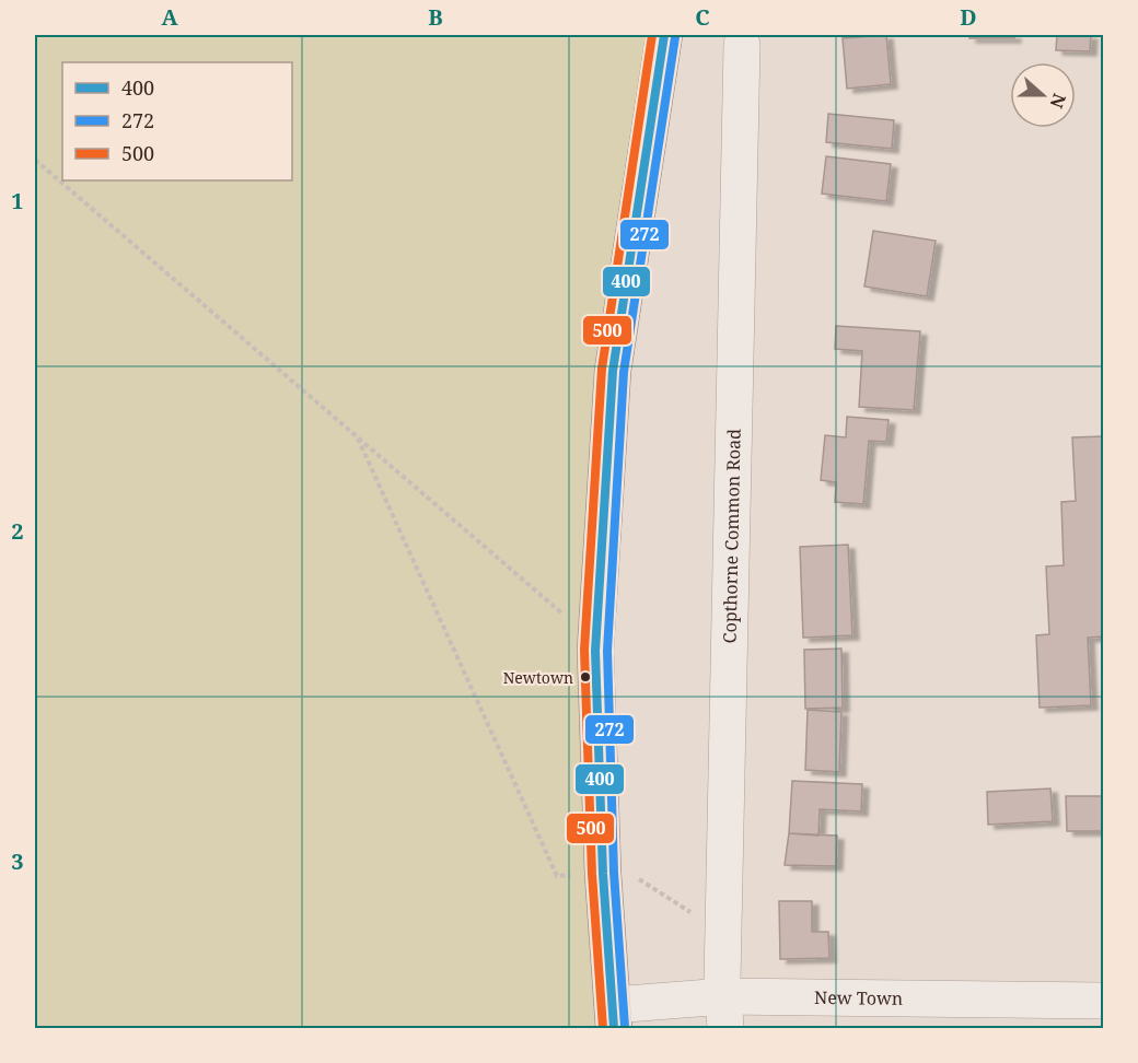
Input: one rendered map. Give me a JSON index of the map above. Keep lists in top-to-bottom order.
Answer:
{
  "streets": {
    "street": ["Copthorne Common Road", "New Town"]
  },
  "crossings": [
    ["Copthorne Common Road", "New Town"]
  ],
  "places": ["Newtown"],
  "lines": ["transit line 400", "transit line 500", "transit line 272"],
  "legend": ["400", "272", "500"],
  "north": "right",
  "grid": {
    "columns": [
      "A",
      "B",
      "C",
      "D"
    ],
    "rows": ["1", "2", "3"]
  }
}
